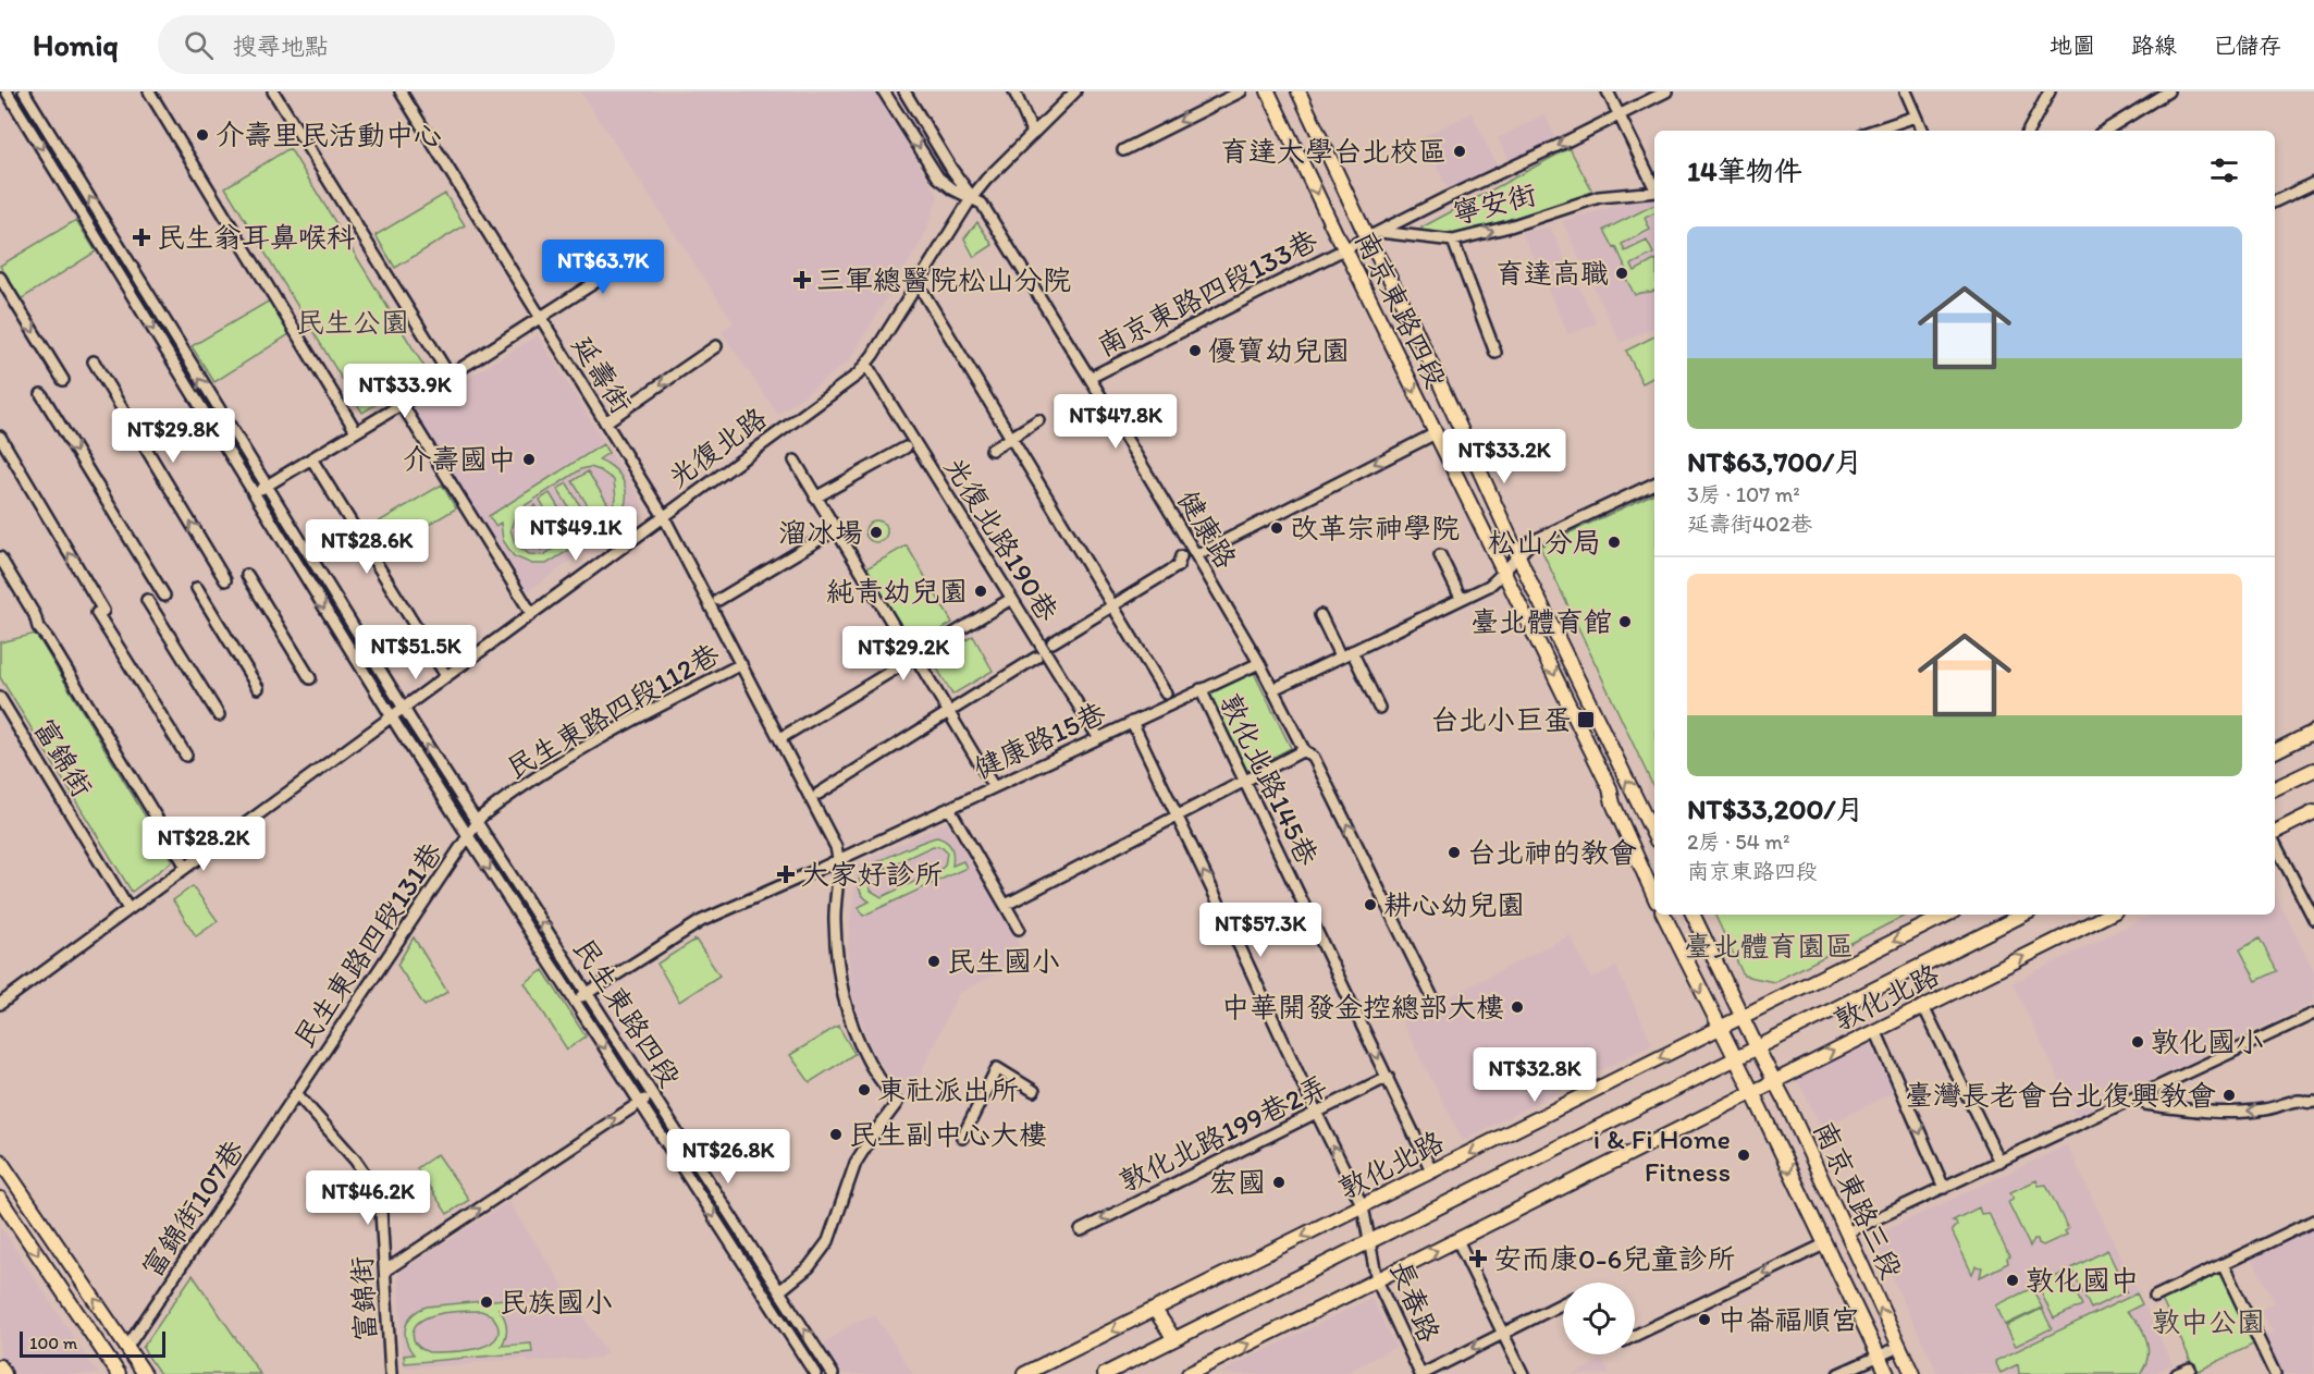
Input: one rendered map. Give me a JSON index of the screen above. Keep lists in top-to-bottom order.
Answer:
{
  "streets": {
    "main road": ["南京東路四段", "敦化北路", "南京東路三段"],
    "street": [
      "寧安街",
      "南京東路四段133巷",
      "延壽街",
      "光復北路",
      "健康路",
      "光復北路190巷",
      "民生東路四段112巷",
      "健康路15巷",
      "富錦街",
      "敦化北路145巷",
      "民生東路四段131巷",
      "民生東路四段",
      "敦化北路199巷2弄",
      "富錦街107巷",
      "長春路"
    ]
  },
  "crossings": [
    ["寧安街", "南京東路四段133巷"],
    ["寧安街", "南京東路四段"],
    ["南京東路四段133巷", "南京東路四段"],
    ["南京東路四段133巷", "健康路"],
    ["延壽街", "光復北路"],
    ["延壽街", "民生東路四段112巷"],
    ["延壽街", "健康路15巷"],
    ["光復北路", "健康路"],
    ["光復北路", "光復北路190巷"],
    ["光復北路", "富錦街"],
    ["光復北路", "民生東路四段"],
    ["健康路", "健康路15巷"],
    ["光復北路190巷", "健康路15巷"],
    ["民生東路四段112巷", "民生東路四段131巷"],
    ["民生東路四段112巷", "民生東路四段"],
    ["健康路15巷", "敦化北路145巷"],
    ["健康路15巷", "民生東路四段"],
    ["健康路15巷", "長春路"],
    ["富錦街", "民生東路四段131巷"],
    ["富錦街", "富錦街107巷"],
    ["敦化北路145巷", "敦化北路"],
    ["敦化北路145巷", "敦化北路199巷2弄"],
    ["民生東路四段131巷", "民生東路四段"],
    ["民生東路四段131巷", "富錦街107巷"],
    ["敦化北路", "南京東路三段"],
    ["敦化北路", "長春路"],
    ["敦化北路199巷2弄", "長春路"]
  ],
  "one_way": ["敦化北路145巷", "敦化北路199巷2弄", "長春路"],
  "parks": ["民生公園", "臺北體育園區", "敦中公園"],
  "places": {
    "other": [
      "介壽里民活動中心",
      "育達大學台北校區",
      "育達高職",
      "優寶幼兒園",
      "介壽國中",
      "改革宗神學院",
      "溜冰場",
      "松山分局",
      "純青幼兒園",
      "臺北體育館",
      "台北神的教會",
      "耕心幼兒園",
      "民生國小",
      "中華開發金控總部大樓",
      "敦化國小",
      "東社派出所",
      "臺灣長老會台北復興教會",
      "民生副中心大樓",
      "i & Fi Home Fitness",
      "宏國",
      "敦化國中",
      "民族國小",
      "中崙福順宮"
    ],
    "health": [
      "民生翁耳鼻喉科",
      "三軍總醫院松山分院",
      "大家好診所",
      "安而康0-6兒童診所"
    ],
    "transit": ["台北小巨蛋"]
  },
  "scale_bar": "100 m",
  "page": {
    "header": "Homiq",
    "search": "搜尋地點",
    "nav": ["地圖", "路線", "已儲存"],
    "heading": "14筆物件",
    "list": [
      {
        "name": "NT$63,700/月",
        "note": "3房 · 107 m² · 延壽街402巷"
      },
      {
        "name": "NT$33,200/月",
        "note": "2房 · 54 m² · 南京東路四段"
      }
    ],
    "price": [
      "NT$63.7K",
      "NT$33.9K",
      "NT$47.8K",
      "NT$29.8K",
      "NT$33.2K",
      "NT$49.1K",
      "NT$28.6K",
      "NT$51.5K",
      "NT$29.2K",
      "NT$28.2K",
      "NT$57.3K",
      "NT$32.8K",
      "NT$26.8K",
      "NT$46.2K"
    ],
    "scale": "100 m"
  }
}
